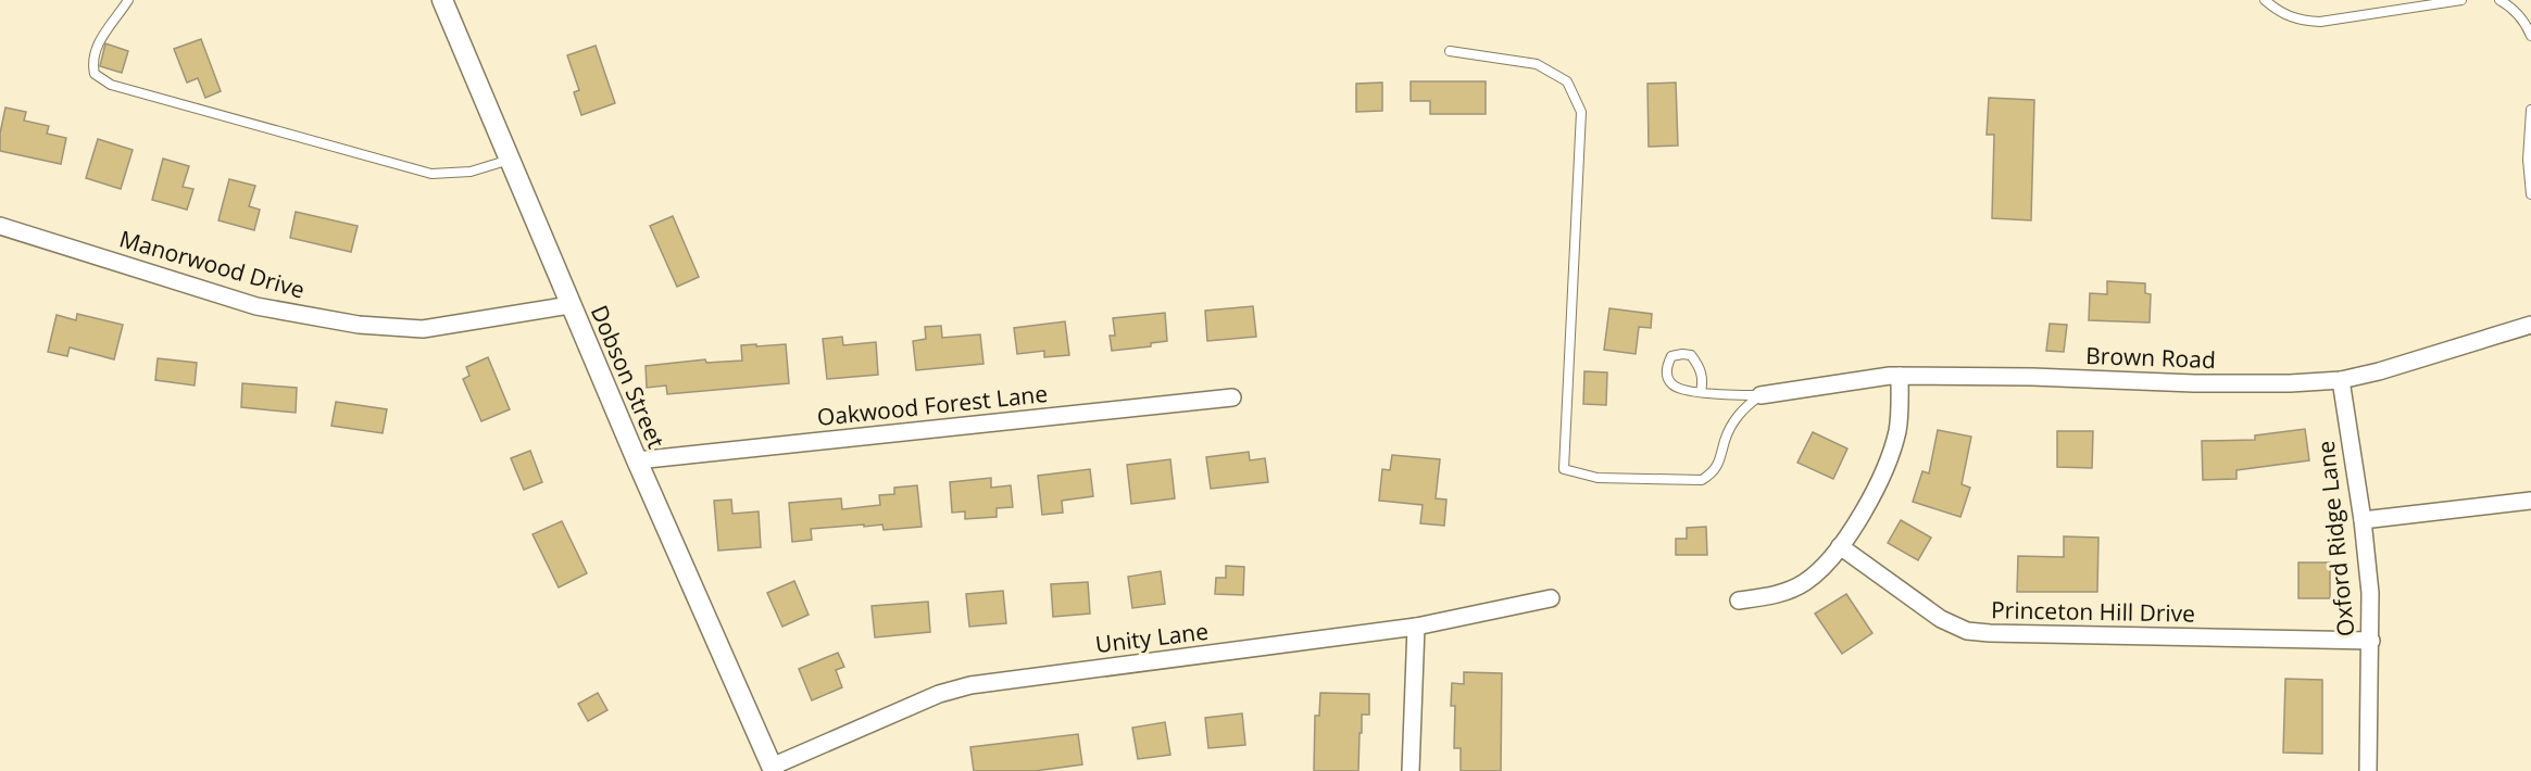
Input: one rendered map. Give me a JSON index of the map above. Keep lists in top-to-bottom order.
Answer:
{
  "streets": {
    "street": [
      "Manorwood Drive",
      "Brown Road",
      "Dobson Street",
      "Oakwood Forest Lane",
      "Oxford Ridge Lane",
      "Princeton Hill Drive",
      "Unity Lane"
    ]
  },
  "crossings": [
    ["Manorwood Drive", "Dobson Street"],
    ["Brown Road", "Oxford Ridge Lane"],
    ["Dobson Street", "Oakwood Forest Lane"],
    ["Dobson Street", "Unity Lane"],
    ["Oxford Ridge Lane", "Princeton Hill Drive"]
  ]
}
